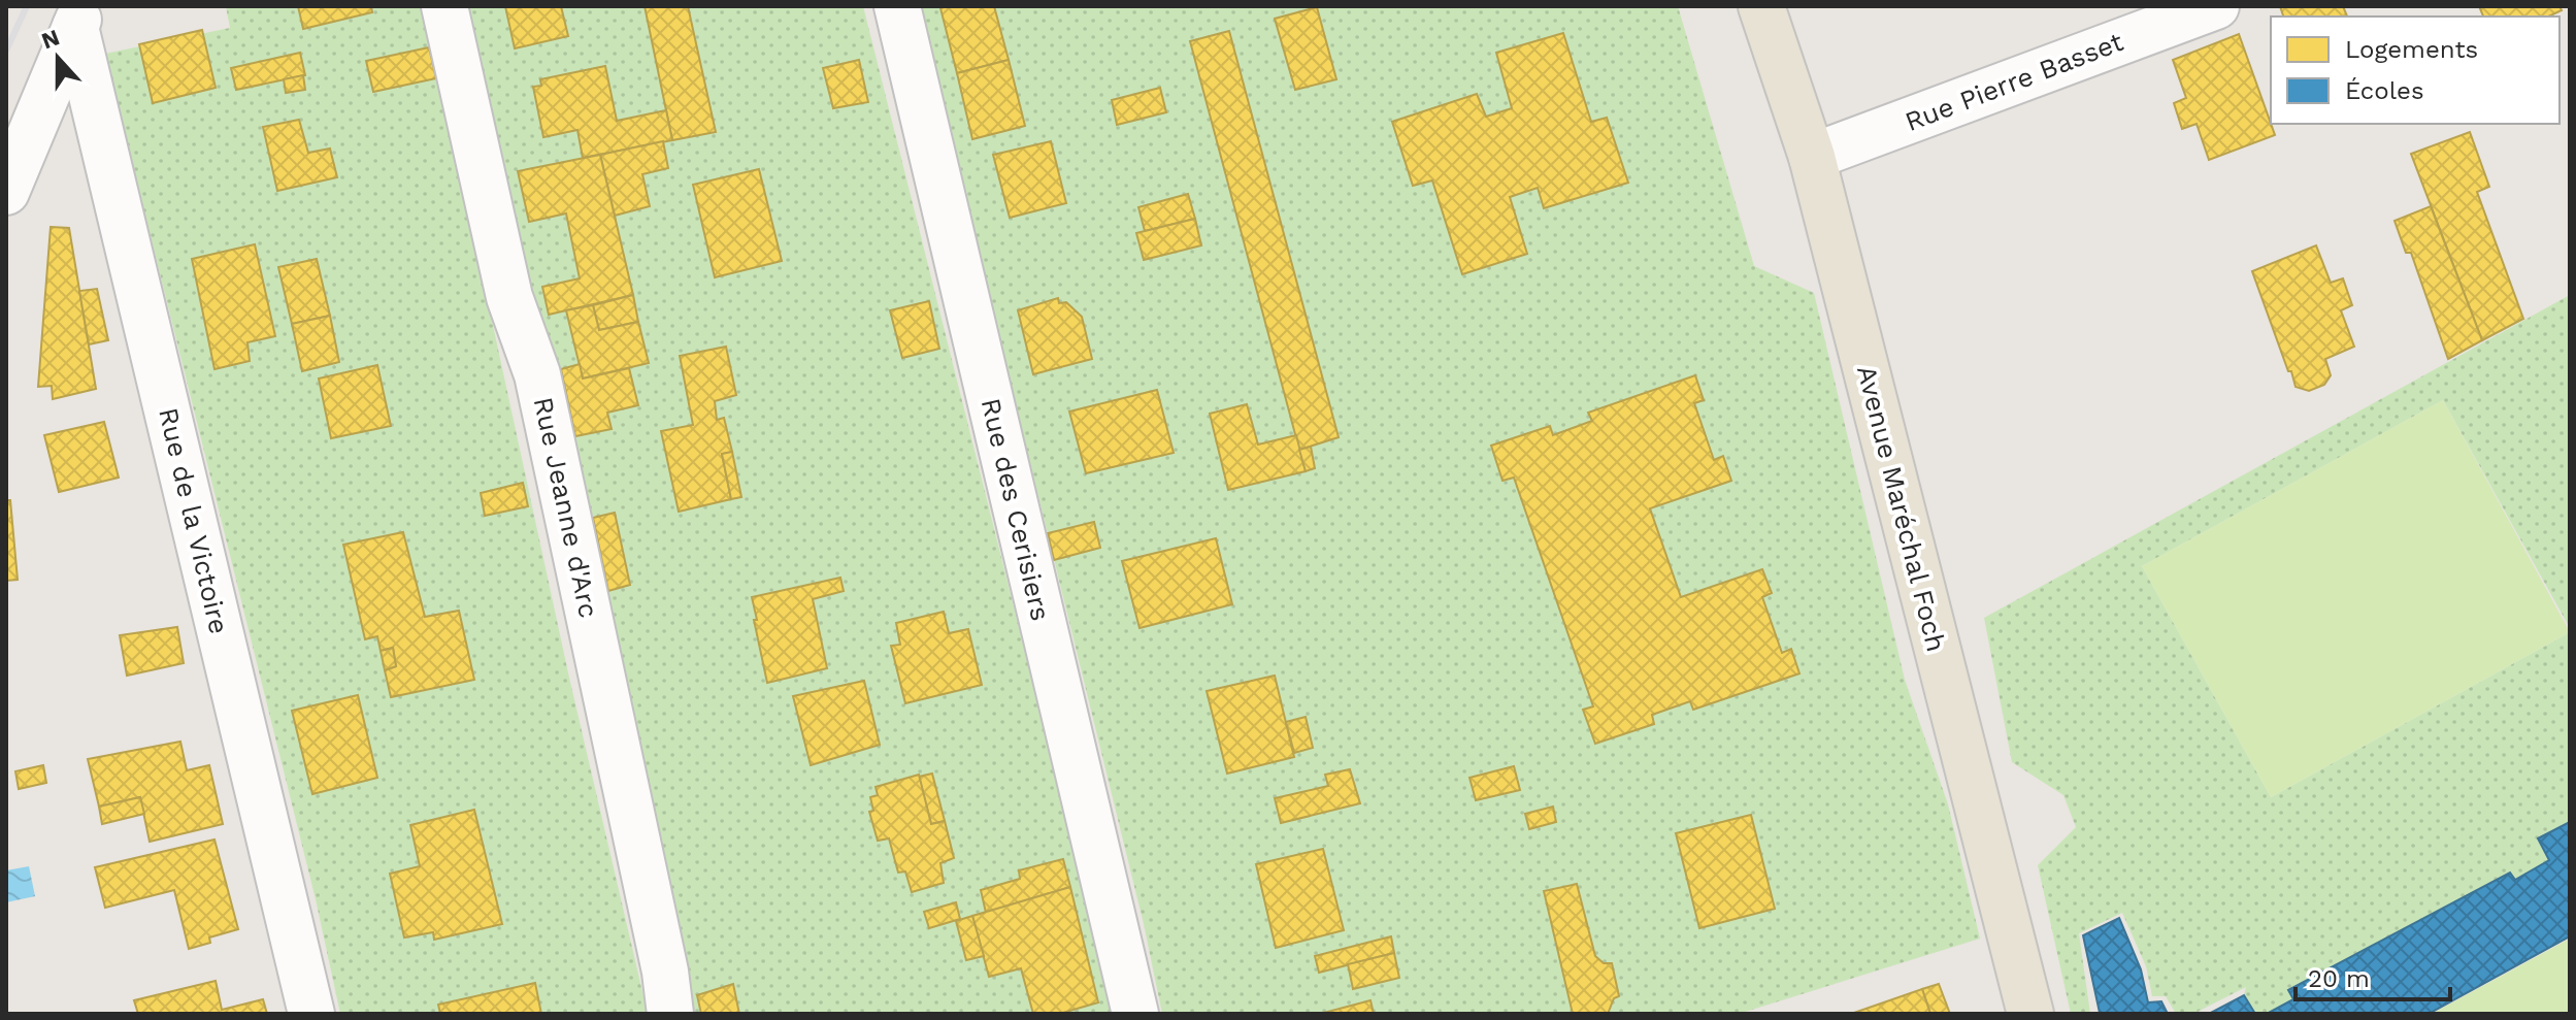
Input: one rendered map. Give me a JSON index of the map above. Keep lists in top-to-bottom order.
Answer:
{
  "streets": {
    "main road": ["Avenue Maréchal Foch"],
    "street": [
      "Rue Pierre Basset",
      "Rue Jeanne d'Arc",
      "Rue des Cerisiers",
      "Rue de la Victoire"
    ]
  },
  "crossings": [
    ["Rue Pierre Basset", "Avenue Maréchal Foch"]
  ],
  "legend": ["Logements", "Écoles"],
  "scale_bar": "20 m",
  "north": "top"
}
